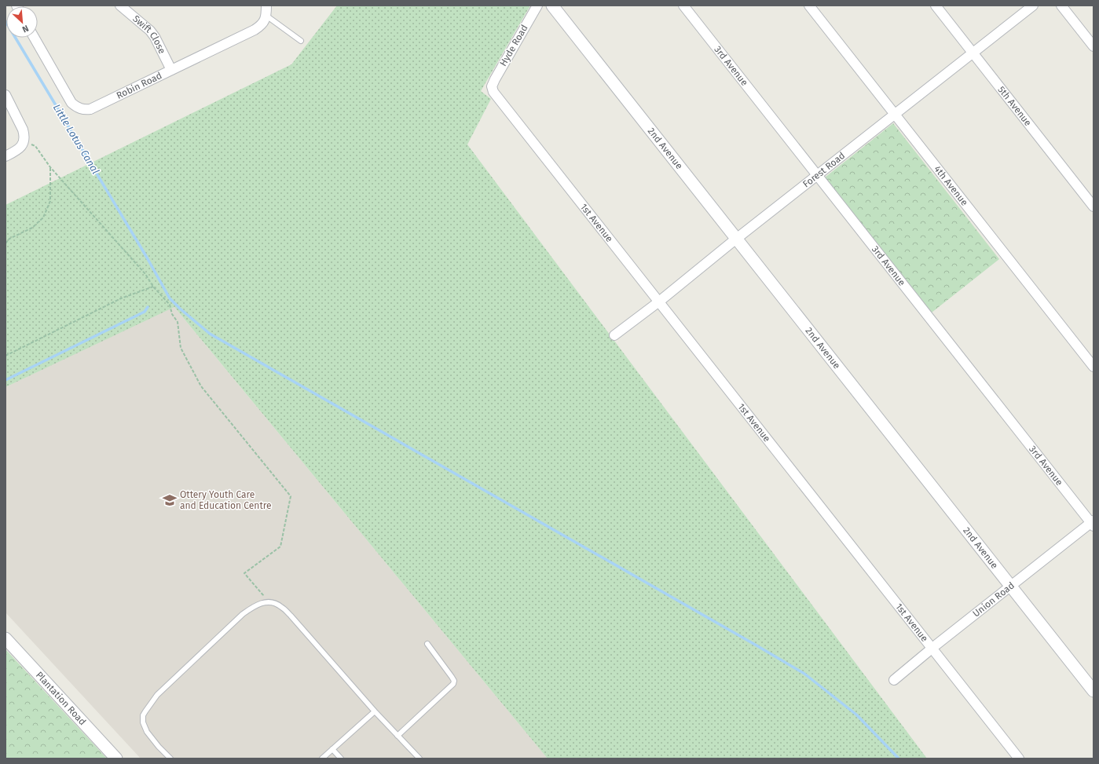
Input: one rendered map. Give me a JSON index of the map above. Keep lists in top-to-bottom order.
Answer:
{
  "streets": {
    "street": [
      "Swift Close",
      "Hyde Road",
      "3rd Avenue",
      "Robin Road",
      "5th Avenue",
      "2nd Avenue",
      "Forest Road",
      "4th Avenue",
      "1st Avenue",
      "Union Road",
      "Plantation Road"
    ]
  },
  "crossings": [
    ["Swift Close", "Robin Road"],
    ["Hyde Road", "1st Avenue"],
    ["3rd Avenue", "Forest Road"],
    ["3rd Avenue", "Union Road"],
    ["5th Avenue", "Forest Road"],
    ["2nd Avenue", "Forest Road"],
    ["2nd Avenue", "Union Road"],
    ["Forest Road", "4th Avenue"],
    ["Forest Road", "1st Avenue"],
    ["1st Avenue", "Union Road"]
  ],
  "water": ["Little Lotus Canal"],
  "places": {
    "school or university": ["Ottery Youth Care and Education Centre"]
  },
  "north": "bottom right"
}
